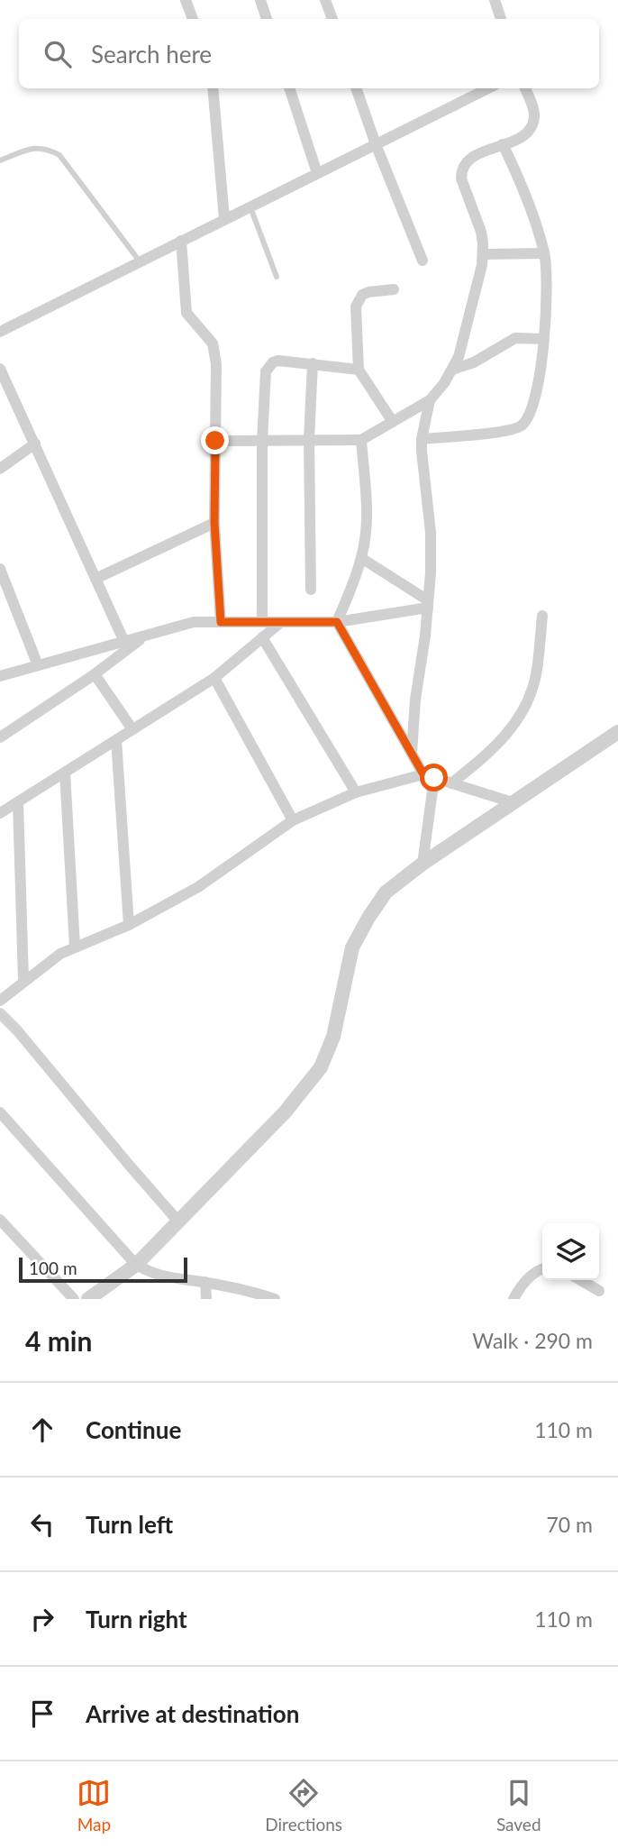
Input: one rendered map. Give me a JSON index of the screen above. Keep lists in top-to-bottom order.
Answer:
{
  "scale_bar": "100 m",
  "page": {
    "search": "Search here",
    "scale": "100 m",
    "heading": ["4 min", "Walk · 290 m"],
    "list": [
      ["Continue", "110 m"],
      ["Turn left", "70 m"],
      ["Turn right", "110 m"],
      "Arrive at destination"
    ],
    "nav": ["Map", "Directions", "Saved"]
  }
}
